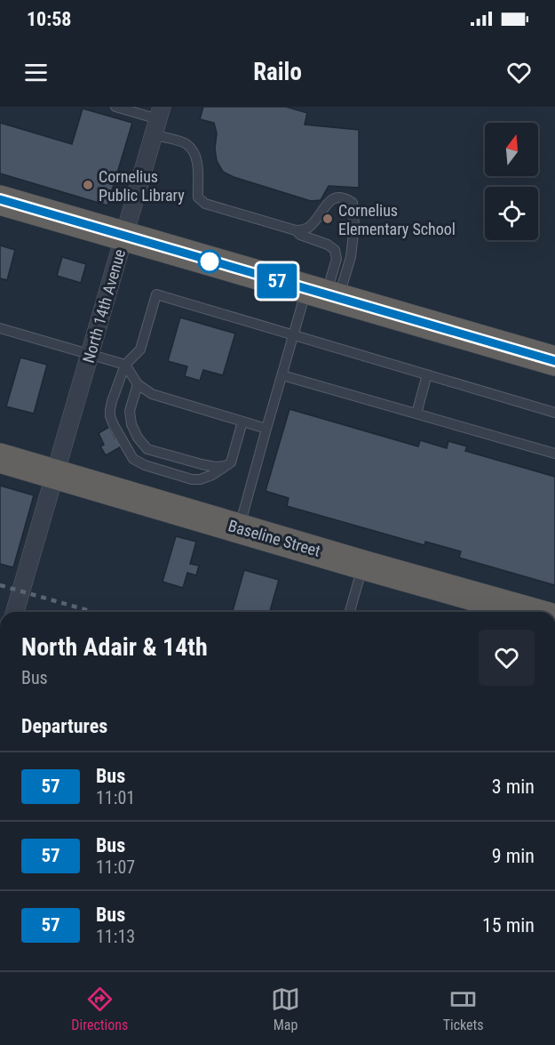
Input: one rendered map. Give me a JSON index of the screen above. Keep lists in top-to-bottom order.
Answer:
{
  "streets": {
    "highway": ["Baseline Street"],
    "street": ["North 14th Avenue"]
  },
  "crossings": [
    ["North 14th Avenue", "Baseline Street"]
  ],
  "places": ["Cornelius Public Library", "Cornelius Elementary School"],
  "lines": ["bus line 57"],
  "north": "top",
  "page": {
    "status": "10:58",
    "header": "Railo",
    "on_map": "57",
    "heading": [
      ["North Adair & 14th", "Bus"],
      "Departures"
    ],
    "list": [
      {
        "mark": "57",
        "name": "Bus",
        "note": "11:01",
        "value": "3 min"
      },
      {
        "mark": "57",
        "name": "Bus",
        "note": "11:07",
        "value": "9 min"
      },
      {
        "mark": "57",
        "name": "Bus",
        "note": "11:13",
        "value": "15 min"
      }
    ],
    "tabs": ["Directions", "Map", "Tickets"]
  }
}
